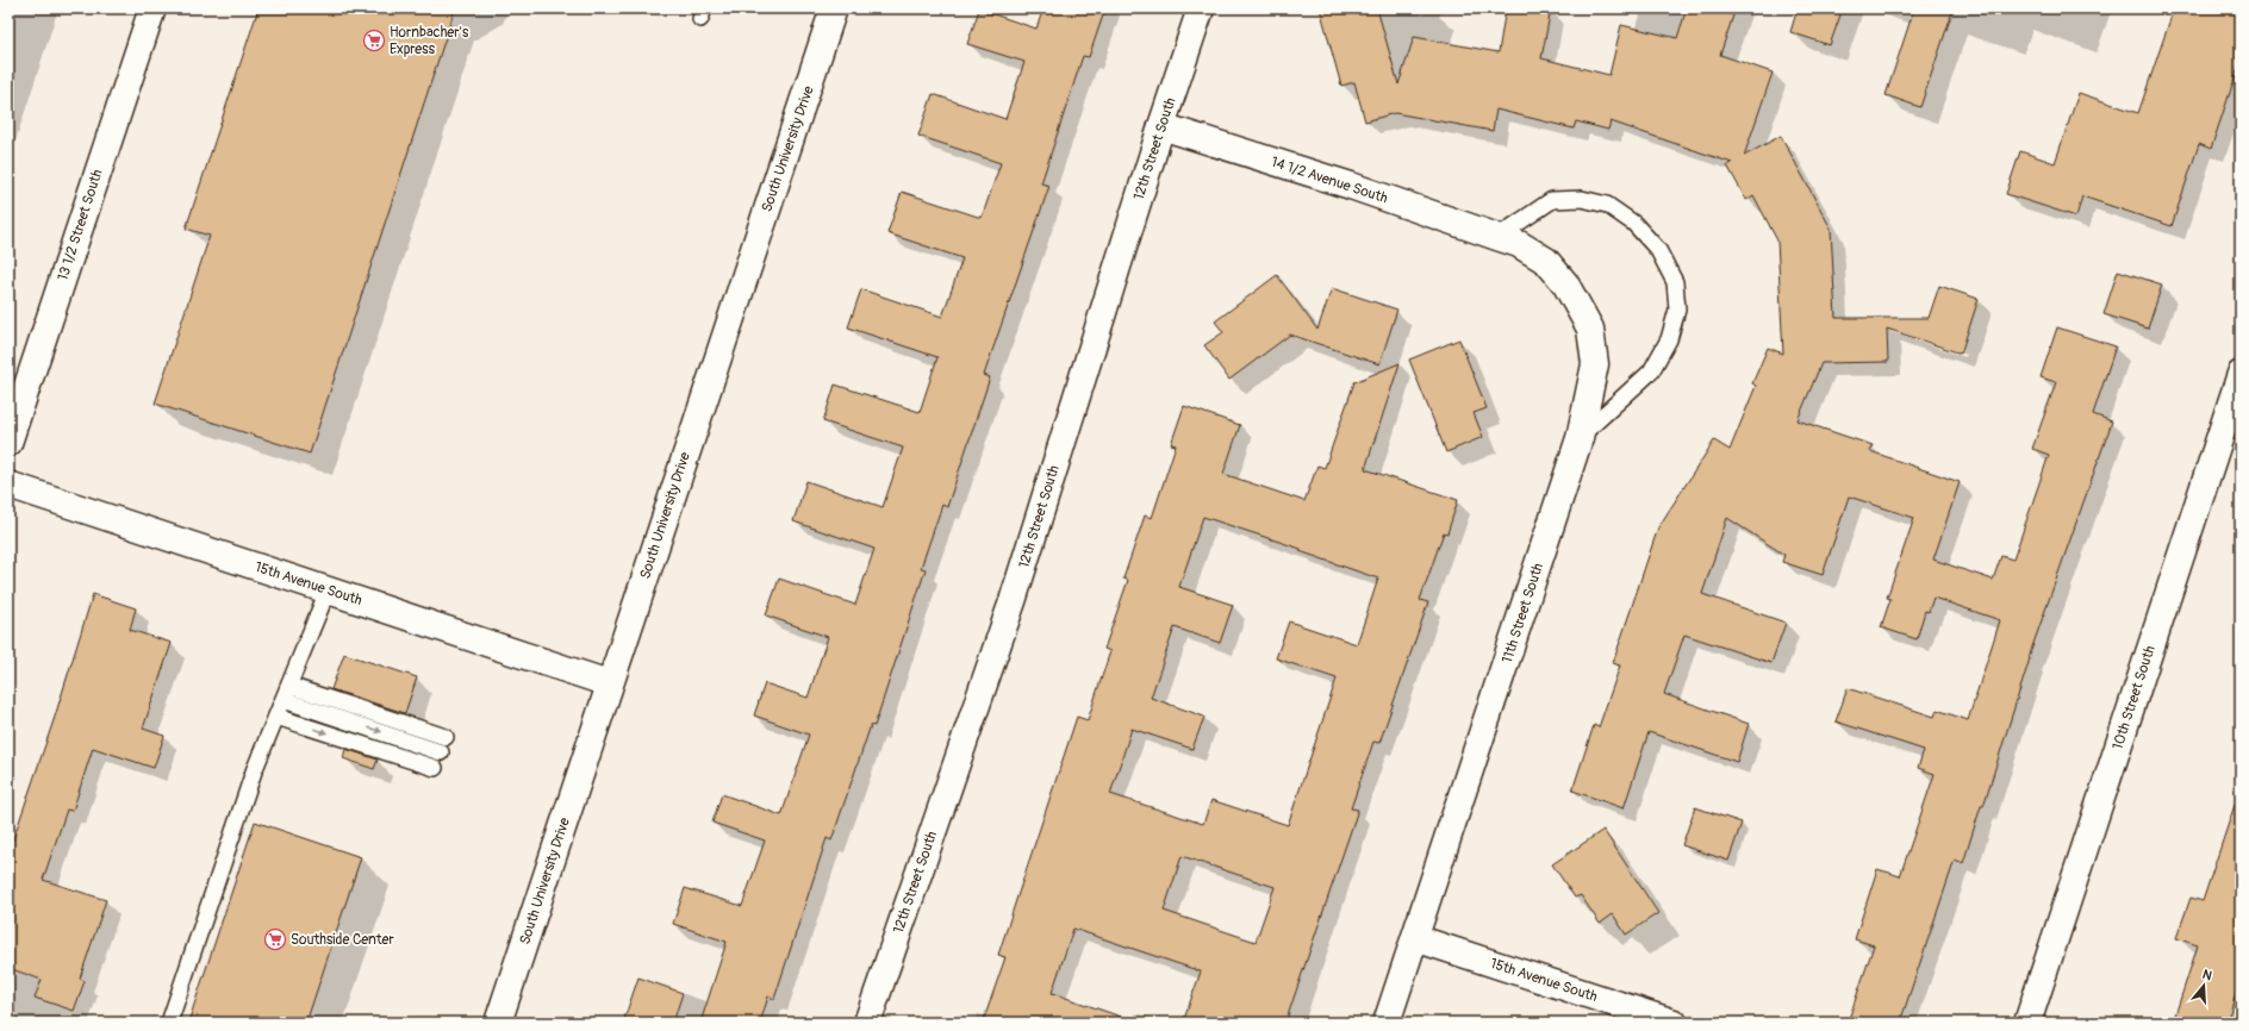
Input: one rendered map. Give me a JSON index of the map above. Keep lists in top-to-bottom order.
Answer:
{
  "streets": {
    "street": [
      "South University Drive",
      "12th Street South",
      "14 1/2 Avenue South",
      "13 1/2 Street South",
      "15th Avenue South",
      "11th Street South",
      "10th Street South"
    ]
  },
  "crossings": [
    ["South University Drive", "15th Avenue South"],
    ["12th Street South", "14 1/2 Avenue South"],
    ["14 1/2 Avenue South", "11th Street South"],
    ["15th Avenue South", "11th Street South"]
  ],
  "places": {
    "supermarket": ["Hornbacher's Express", "Southside Center"]
  },
  "north": "top"
}
